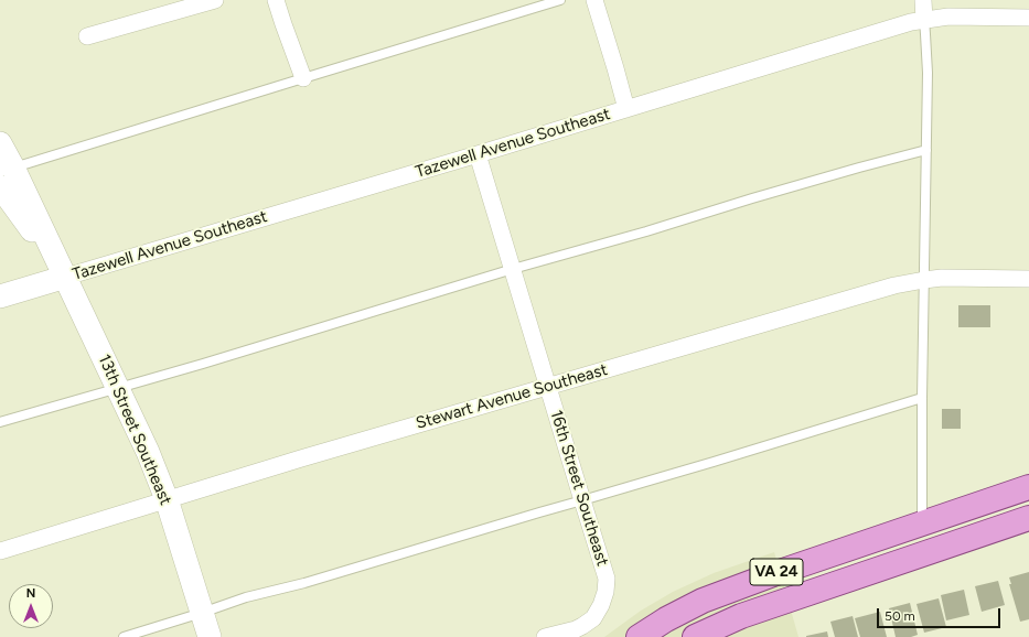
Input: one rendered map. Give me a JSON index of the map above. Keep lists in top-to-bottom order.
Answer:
{
  "streets": {
    "main road": ["VA 24"],
    "street": [
      "Tazewell Avenue Southeast",
      "Stewart Avenue Southeast",
      "13th Street Southeast",
      "16th Street Southeast"
    ]
  },
  "crossings": [
    ["Tazewell Avenue Southeast", "13th Street Southeast"],
    ["Tazewell Avenue Southeast", "16th Street Southeast"],
    ["Stewart Avenue Southeast", "13th Street Southeast"],
    ["Stewart Avenue Southeast", "16th Street Southeast"]
  ],
  "scale_bar": "50 m",
  "north": "top"
}
